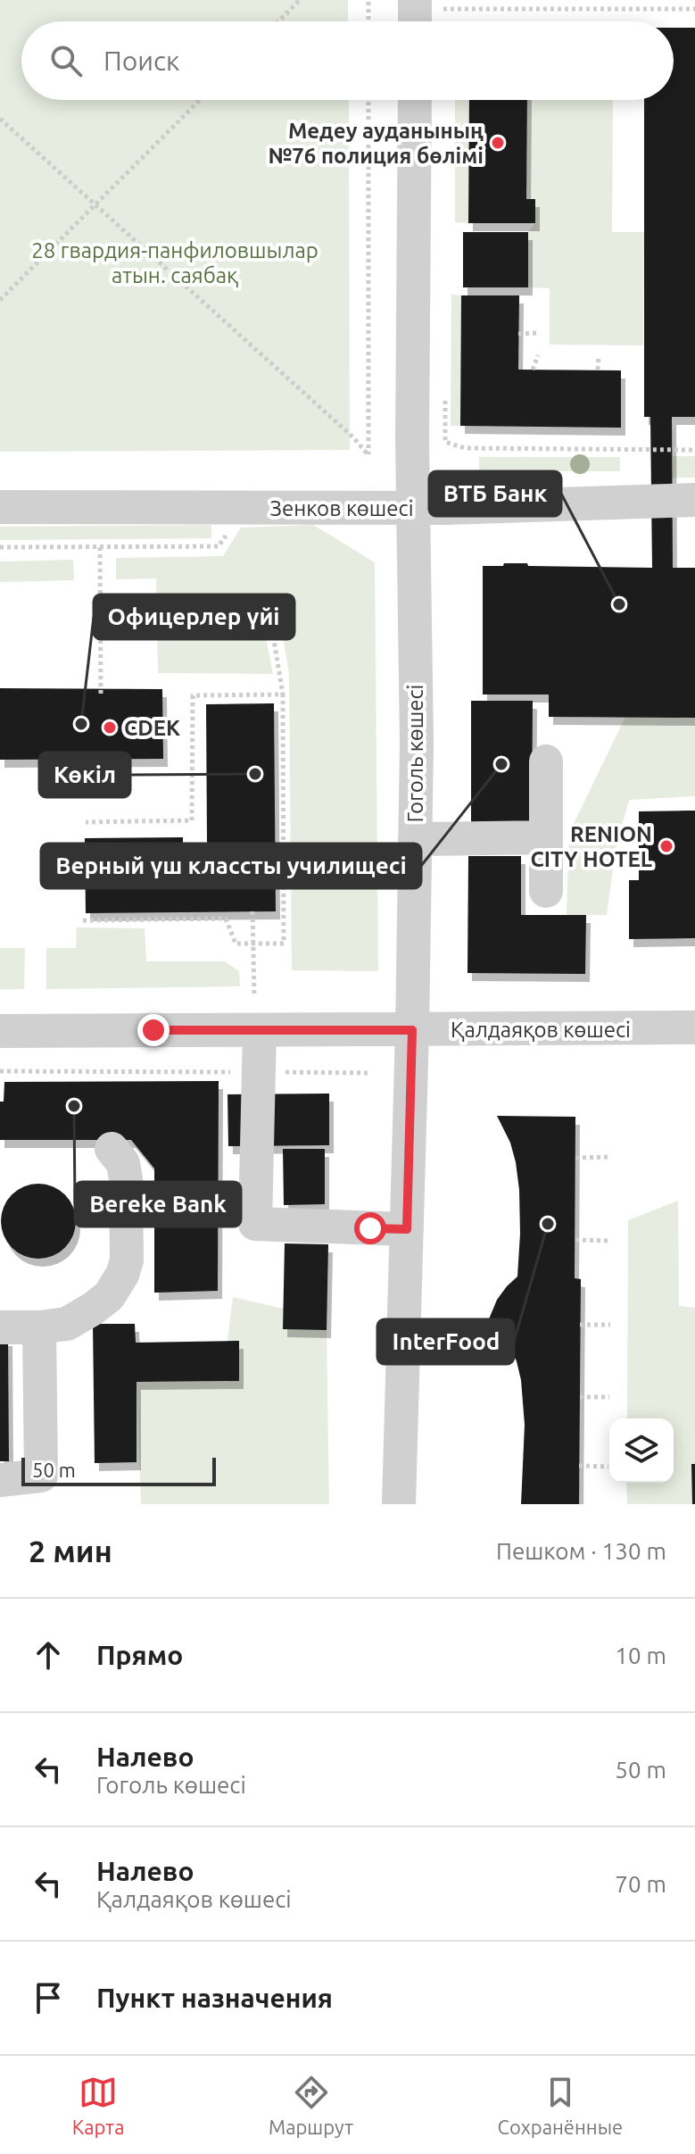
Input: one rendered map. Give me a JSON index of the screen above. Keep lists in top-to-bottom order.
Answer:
{
  "streets": {
    "street": ["Зенков көшесі", "Гоголь көшесі", "Қалдаяқов көшесі"]
  },
  "crossings": [
    ["Зенков көшесі", "Гоголь көшесі"],
    ["Гоголь көшесі", "Қалдаяқов көшесі"]
  ],
  "parks": ["28 гвардия-панфиловшылар атын. саябақ"],
  "places": [
    "Медеу ауданының №76 полиция бөлімі",
    "ВТБ Банк",
    "Офицерлер үйі",
    "CDEK",
    "Верный үш классты училищесі",
    "Көкіл",
    "RENION CITY HOTEL",
    "Bereke Bank",
    "InterFood"
  ],
  "scale_bar": "50 m",
  "page": {
    "search": "Поиск",
    "scale": "50 m",
    "heading": ["2 мин", "Пешком · 130 m"],
    "list": [
      ["Прямо", "10 m"],
      ["Налево", "Гоголь көшесі", "50 m"],
      ["Налево", "Қалдаяқов көшесі", "70 m"],
      "Пункт назначения"
    ],
    "nav": ["Карта", "Маршрут", "Сохранённые"]
  }
}
